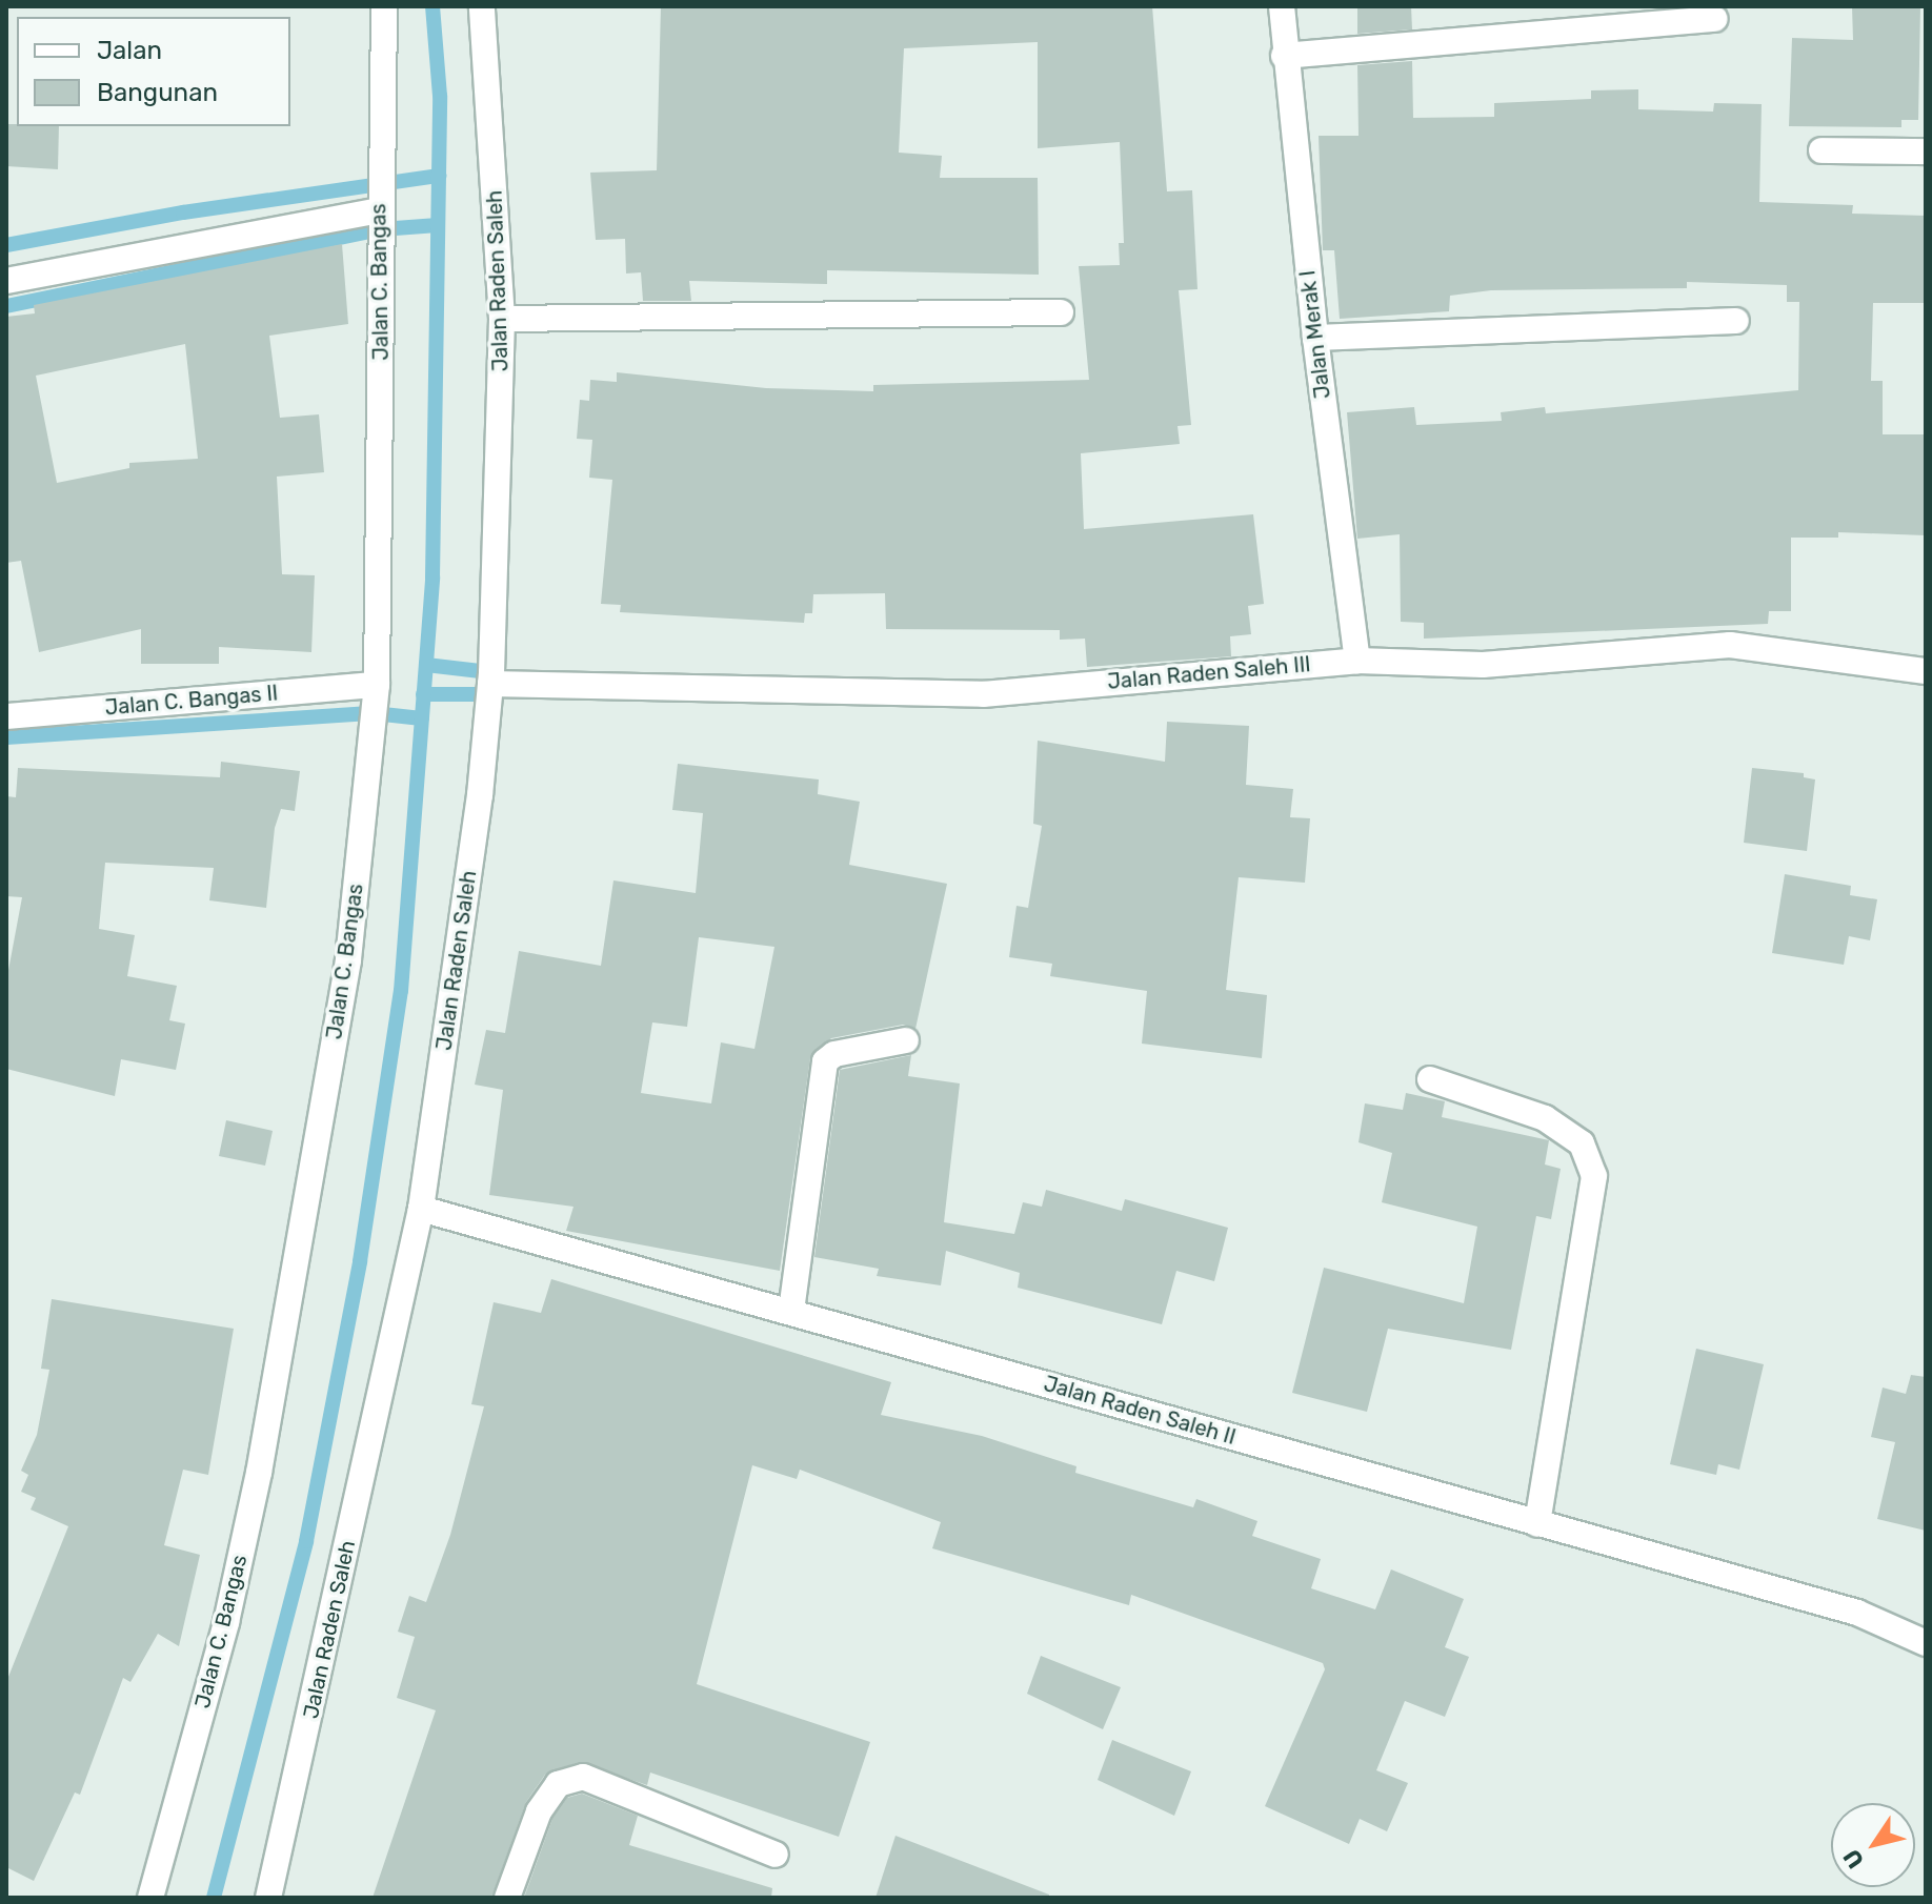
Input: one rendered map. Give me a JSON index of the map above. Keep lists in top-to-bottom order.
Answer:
{
  "streets": {
    "street": [
      "Jalan Raden Saleh",
      "Jalan C. Bangas",
      "Jalan Merak I",
      "Jalan Raden Saleh III",
      "Jalan C. Bangas II",
      "Jalan Raden Saleh II"
    ]
  },
  "crossings": [
    ["Jalan Raden Saleh", "Jalan Raden Saleh III"],
    ["Jalan Raden Saleh", "Jalan Raden Saleh II"],
    ["Jalan C. Bangas", "Jalan C. Bangas II"],
    ["Jalan Merak I", "Jalan Raden Saleh III"]
  ],
  "legend": ["Jalan", "Bangunan"],
  "north": "bottom left"
}
